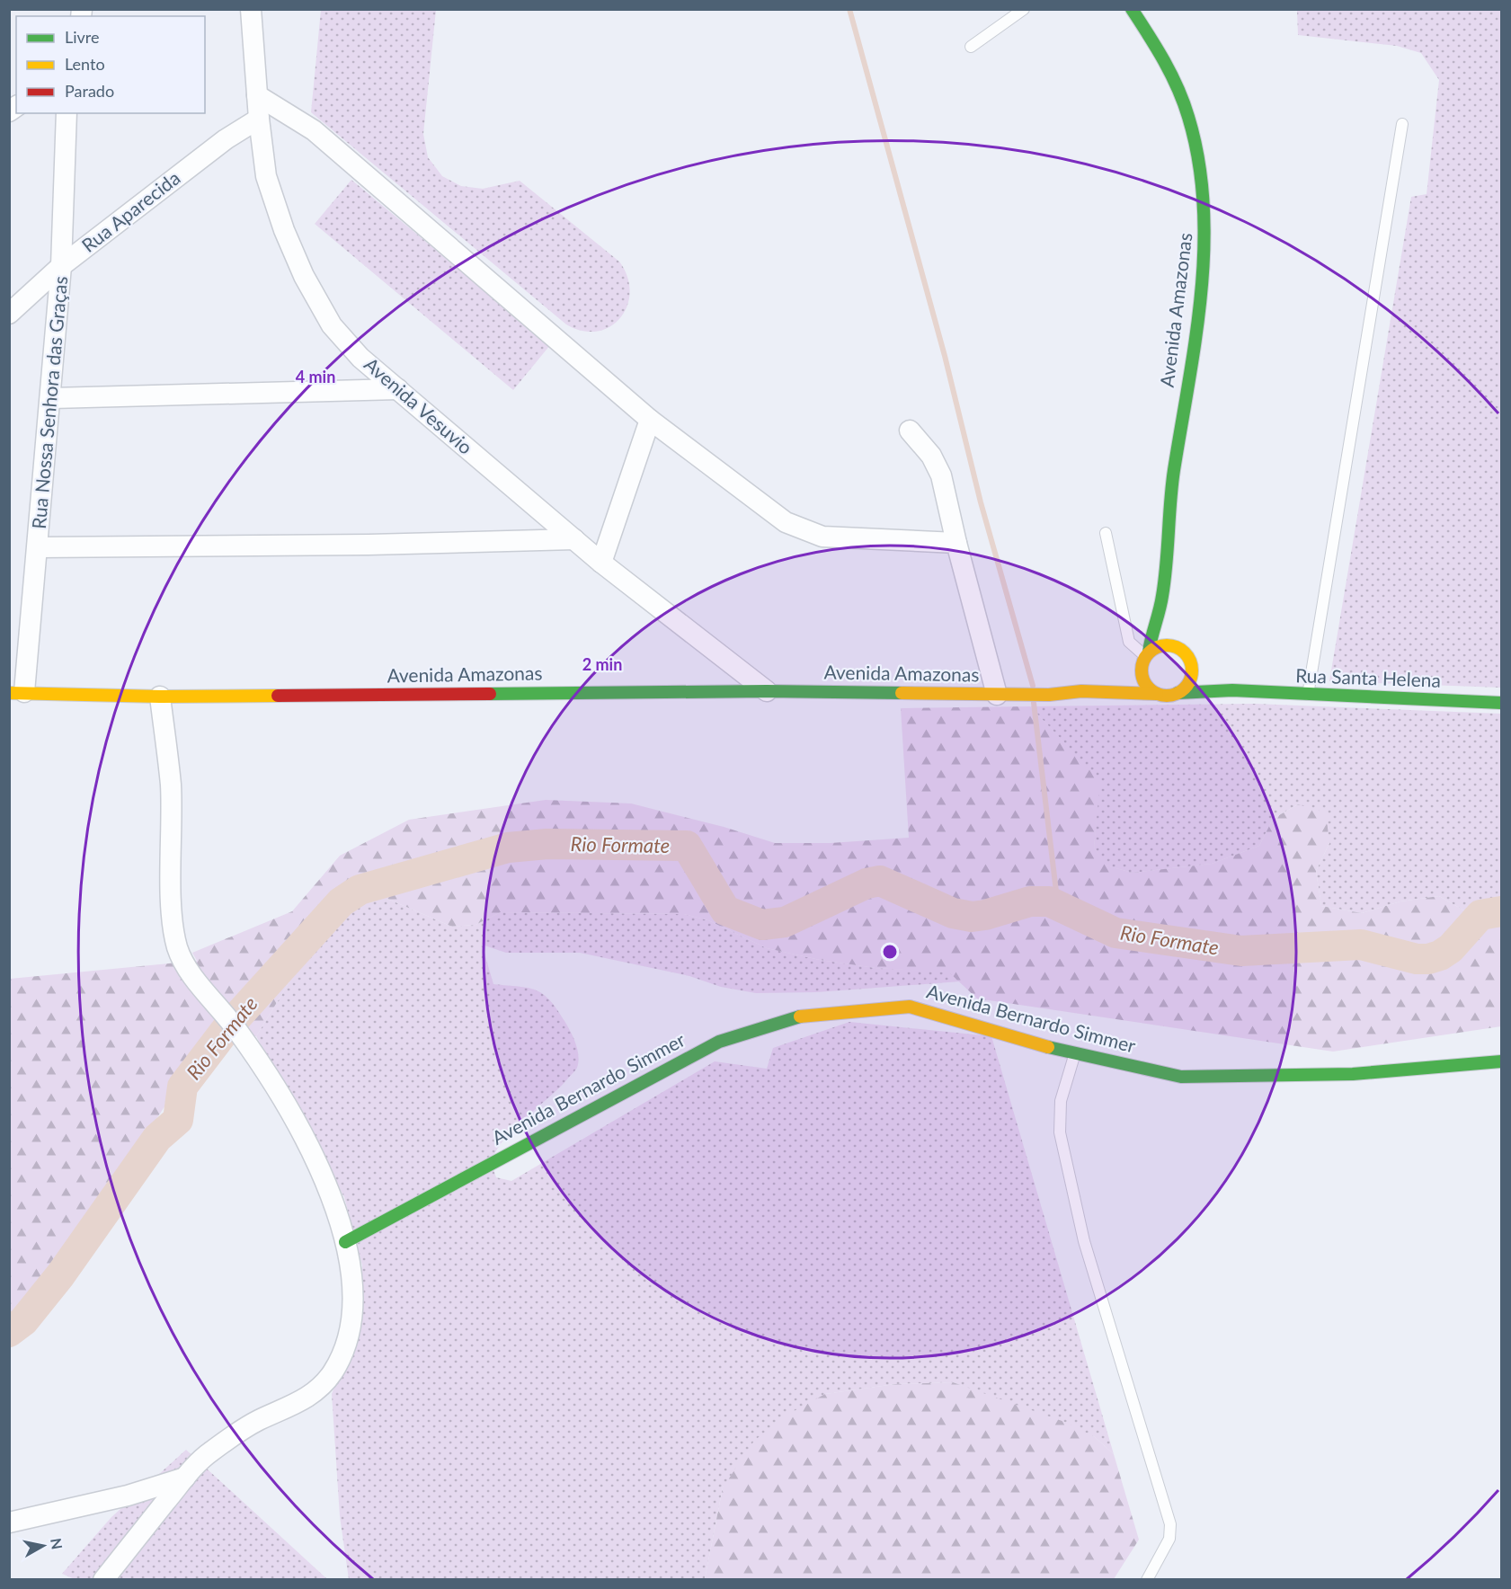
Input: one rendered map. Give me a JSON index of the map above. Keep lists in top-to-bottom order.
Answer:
{
  "streets": {
    "street": [
      "Rua Aparecida",
      "Avenida Amazonas",
      "Rua Nossa Senhora das Graças",
      "Avenida Vesuvio",
      "Rua Santa Helena",
      "Avenida Bernardo Simmer"
    ]
  },
  "crossings": [
    ["Rua Aparecida", "Rua Nossa Senhora das Graças"],
    ["Rua Aparecida", "Avenida Vesuvio"],
    ["Avenida Amazonas", "Rua Nossa Senhora das Graças"],
    ["Avenida Amazonas", "Avenida Vesuvio"],
    ["Avenida Amazonas", "Rua Santa Helena"]
  ],
  "water": ["Rio Formate"],
  "legend": ["Livre", "Lento", "Parado"],
  "north": "right",
  "rings": ["4 min", "2 min"]
}
